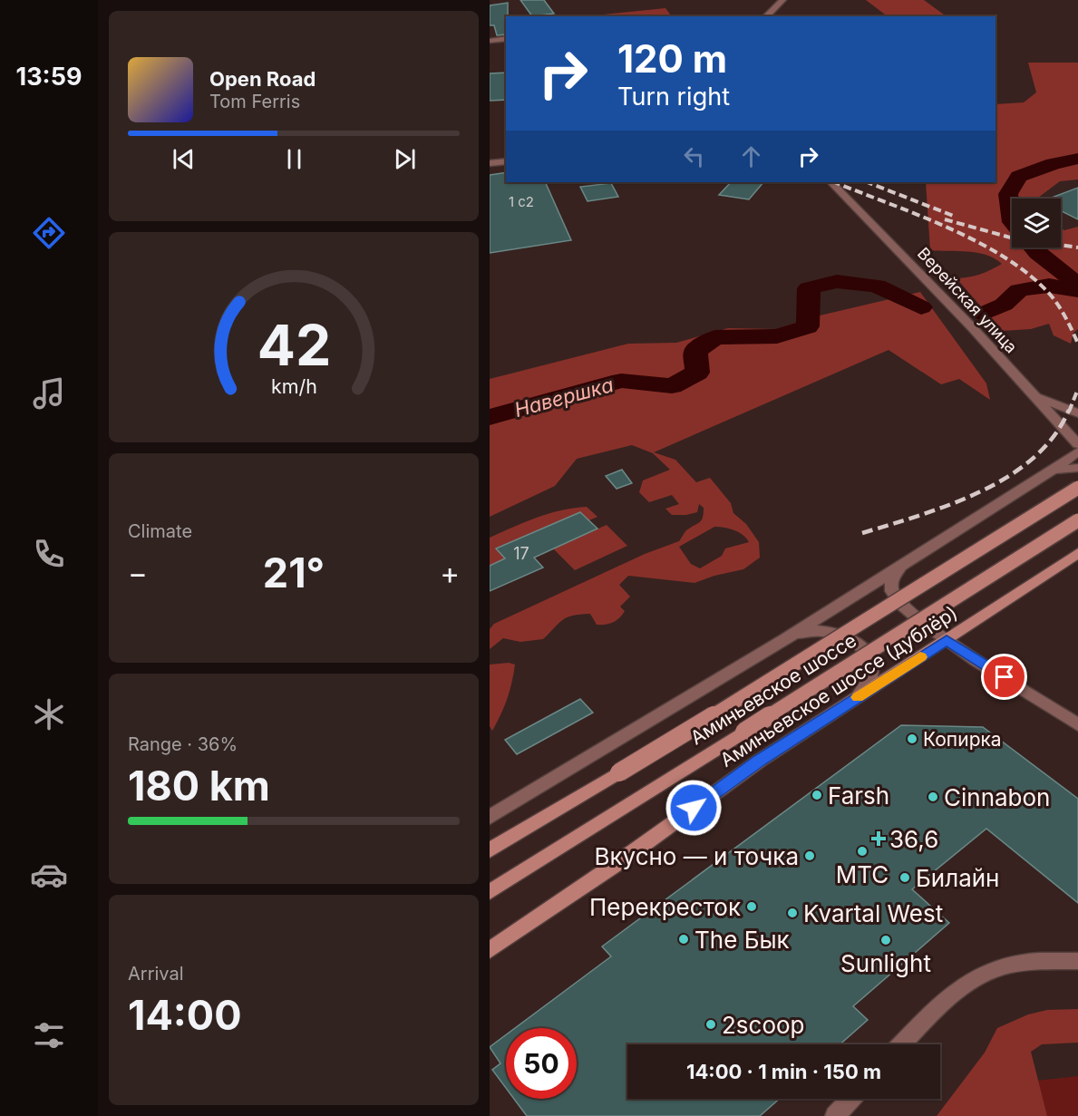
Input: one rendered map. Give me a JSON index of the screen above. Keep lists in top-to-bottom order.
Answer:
{
  "streets": {
    "main road": ["Аминьевское шоссе (дублёр)", "Аминьевское шоссе"],
    "street": ["Верейская улица"]
  },
  "water": ["Навершка"],
  "places": {
    "other": [
      "Копирка",
      "Farsh",
      "Cinnabon",
      "МТС",
      "Вкусно — и точка",
      "Билайн",
      "Перекресток",
      "Kvartal West",
      "The Бык",
      "Sunlight",
      "2scoop"
    ],
    "health": ["36,6"]
  },
  "house_numbers": ["1 с2", "17"],
  "page": {
    "tabs": "13:59",
    "turn": ["120 m", "Turn right"],
    "song": ["Open Road", "Tom Ferris"],
    "tile": [
      "Climate",
      ["Range · 36%", "180 km"],
      ["Arrival", "14:00"]
    ],
    "heat": ["−", "21°", "+"],
    "limit": "50",
    "trip": "14:00 · 1 min · 150 m",
    "gauge": ["42", "km/h"]
  }
}
